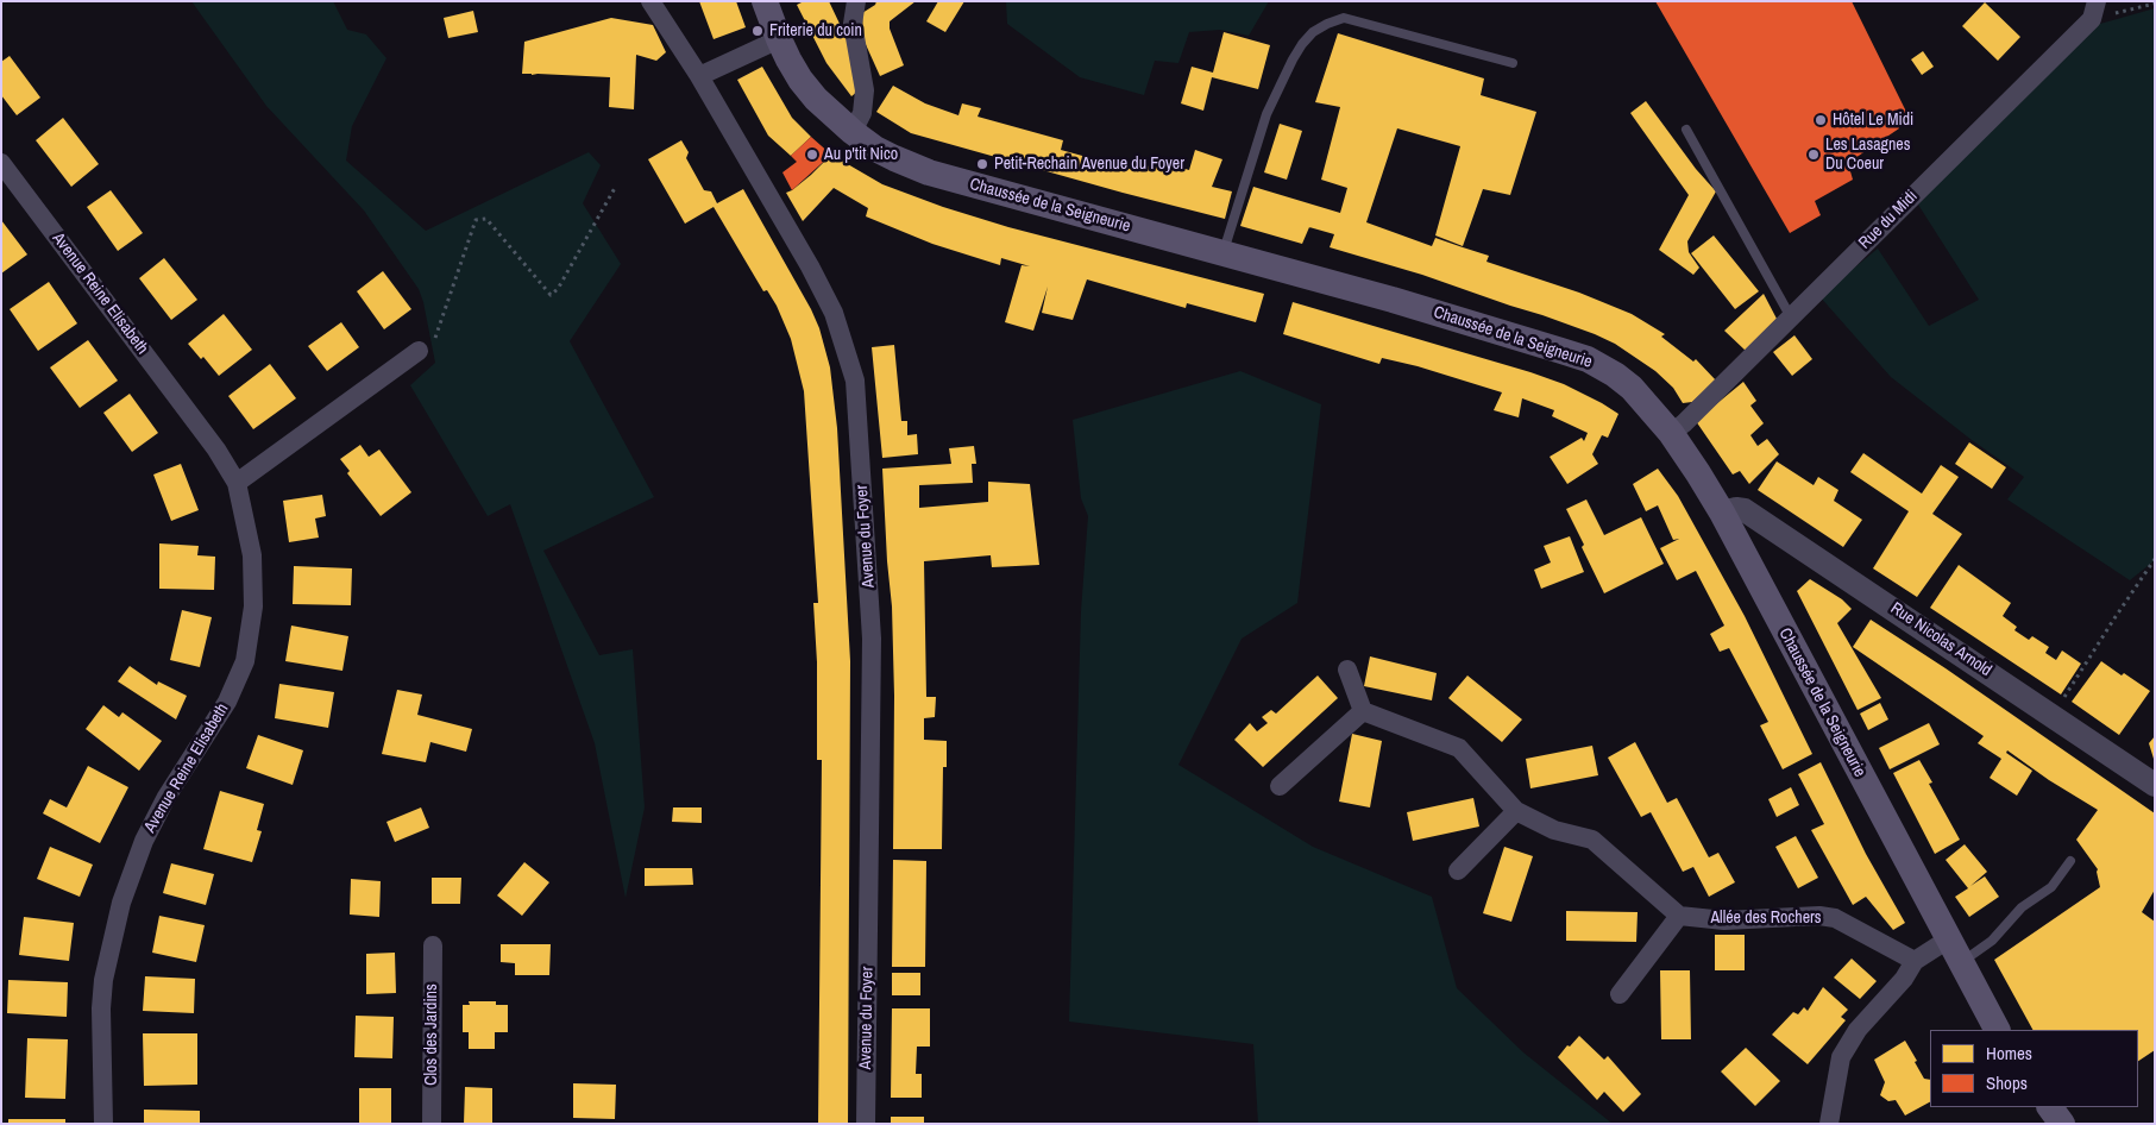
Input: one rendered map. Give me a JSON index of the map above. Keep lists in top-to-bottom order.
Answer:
{
  "streets": {
    "main road": ["Chaussée de la Seigneurie"],
    "street": [
      "Rue du Midi",
      "Avenue Reine Elisabeth",
      "Avenue du Foyer",
      "Rue Nicolas Arnold",
      "Allée des Rochers",
      "Clos des Jardins"
    ]
  },
  "crossings": [
    ["Chaussée de la Seigneurie", "Rue du Midi"],
    ["Chaussée de la Seigneurie", "Rue Nicolas Arnold"]
  ],
  "places": [
    "Friterie du coin",
    "Hôtel Le Midi",
    "Au p'tit Nico",
    "Les Lasagnes Du Coeur",
    "Petit-Rechain Avenue du Foyer"
  ],
  "legend": ["Homes", "Shops"]
}
